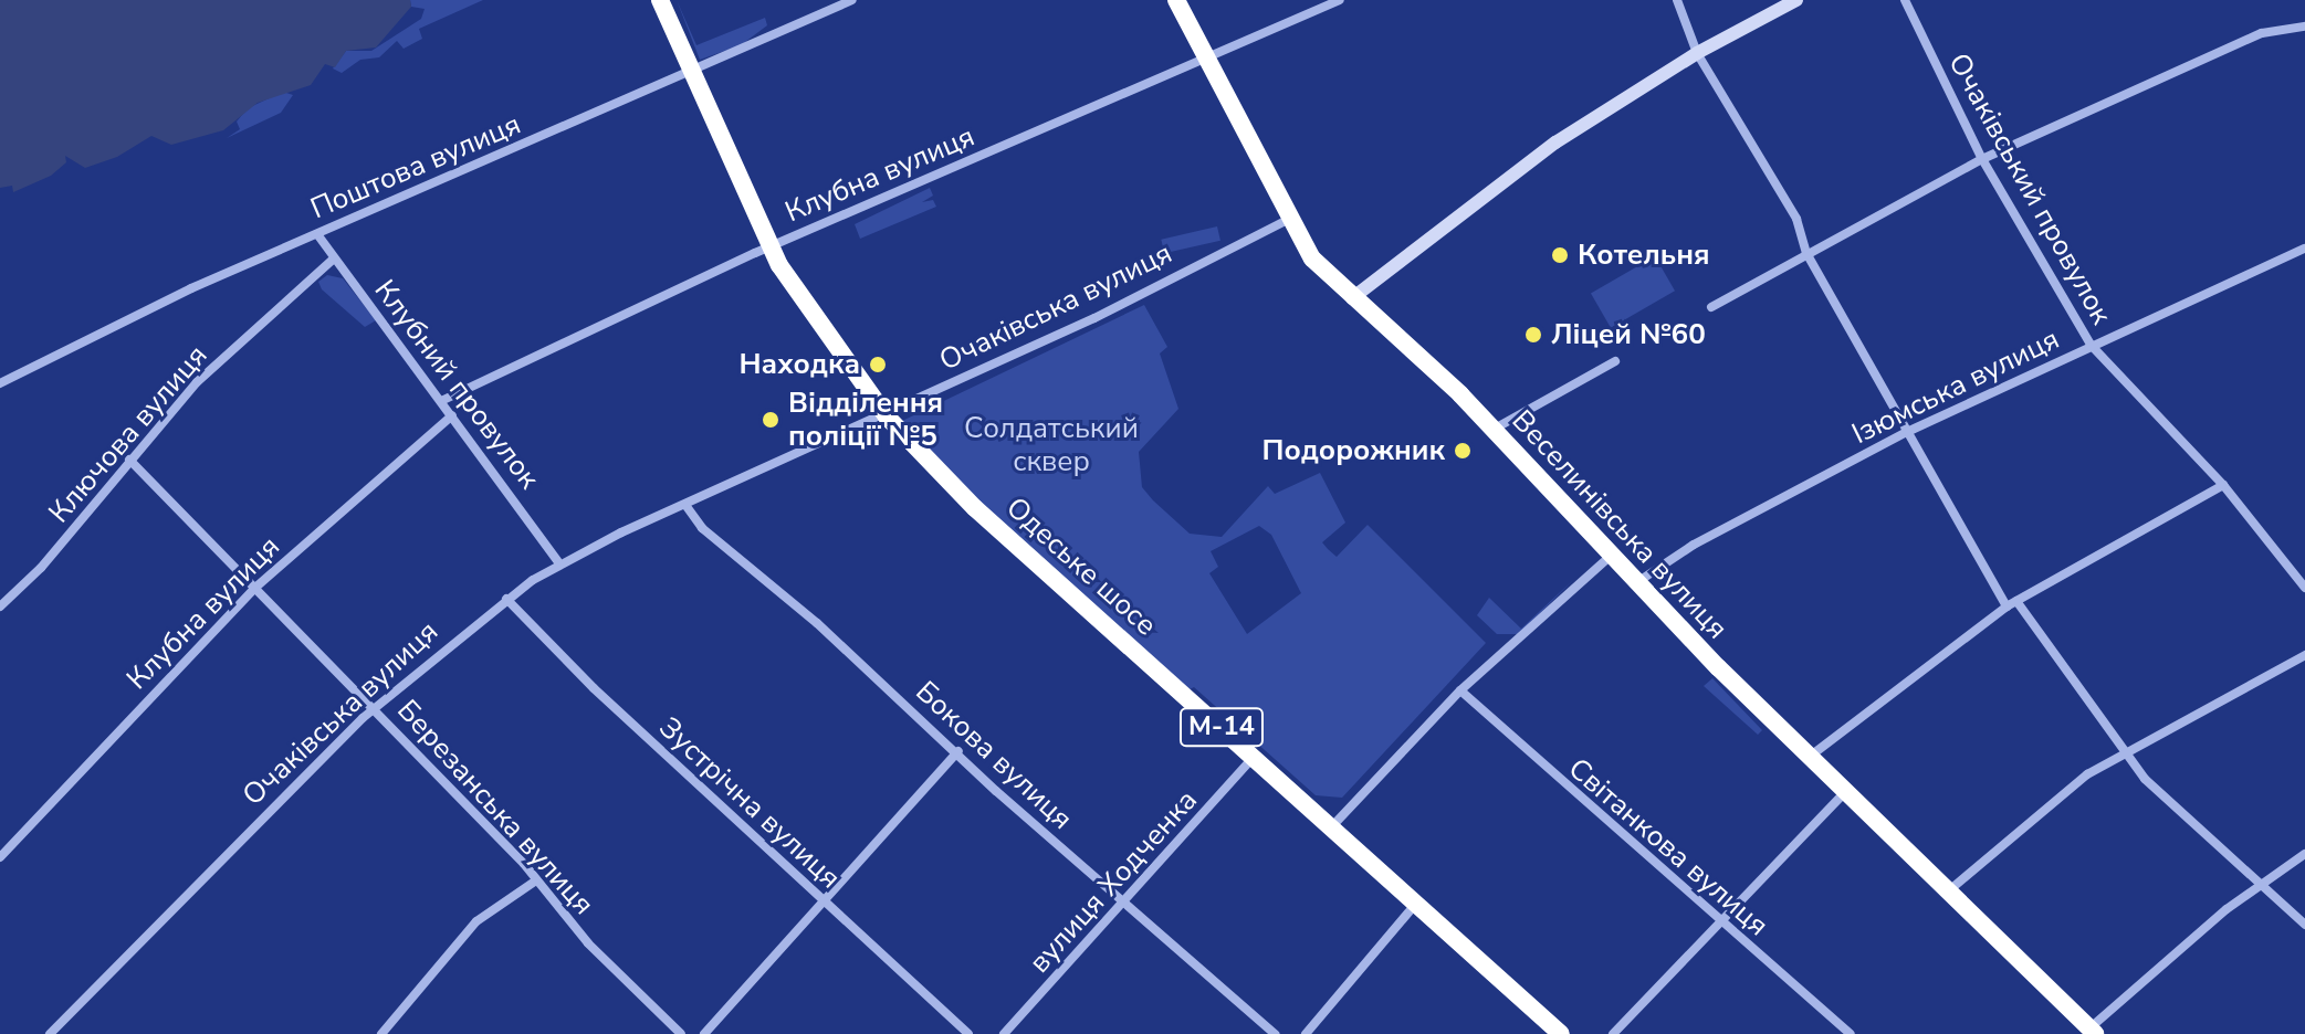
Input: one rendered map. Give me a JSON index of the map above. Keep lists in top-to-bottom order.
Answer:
{
  "streets": {
    "highway": ["Веселинівська вулиця", "Одеське шосе", "М-14"],
    "street": [
      "Поштова вулиця",
      "Клубна вулиця",
      "Очаківський провулок",
      "Очаківська вулиця",
      "Клубний провулок",
      "Ізюмська вулиця",
      "Ключова вулиця",
      "Бокова вулиця",
      "Зустрічна вулиця",
      "Березанська вулиця",
      "Світанкова вулиця",
      "вулиця Ходченка"
    ]
  },
  "crossings": [
    ["Поштова вулиця", "Клубний провулок"],
    ["Поштова вулиця", "Одеське шосе"],
    ["Клубна вулиця", "Клубний провулок"],
    ["Клубна вулиця", "Веселинівська вулиця"],
    ["Клубна вулиця", "Одеське шосе"],
    ["Клубна вулиця", "Березанська вулиця"],
    ["Очаківський провулок", "Ізюмська вулиця"],
    ["Очаківська вулиця", "Клубний провулок"],
    ["Очаківська вулиця", "Веселинівська вулиця"],
    ["Очаківська вулиця", "Одеське шосе"],
    ["Очаківська вулиця", "Бокова вулиця"],
    ["Очаківська вулиця", "Зустрічна вулиця"],
    ["Очаківська вулиця", "Березанська вулиця"],
    ["Клубний провулок", "Ключова вулиця"],
    ["Ізюмська вулиця", "Веселинівська вулиця"],
    ["Ключова вулиця", "Березанська вулиця"],
    ["Одеське шосе", "вулиця Ходченка"],
    ["Бокова вулиця", "вулиця Ходченка"]
  ],
  "parks": ["Солдатський сквер"],
  "places": [
    "Котельня",
    "Ліцей №60",
    "Находка",
    "Відділення поліції №5",
    "Подорожник"
  ]
}
